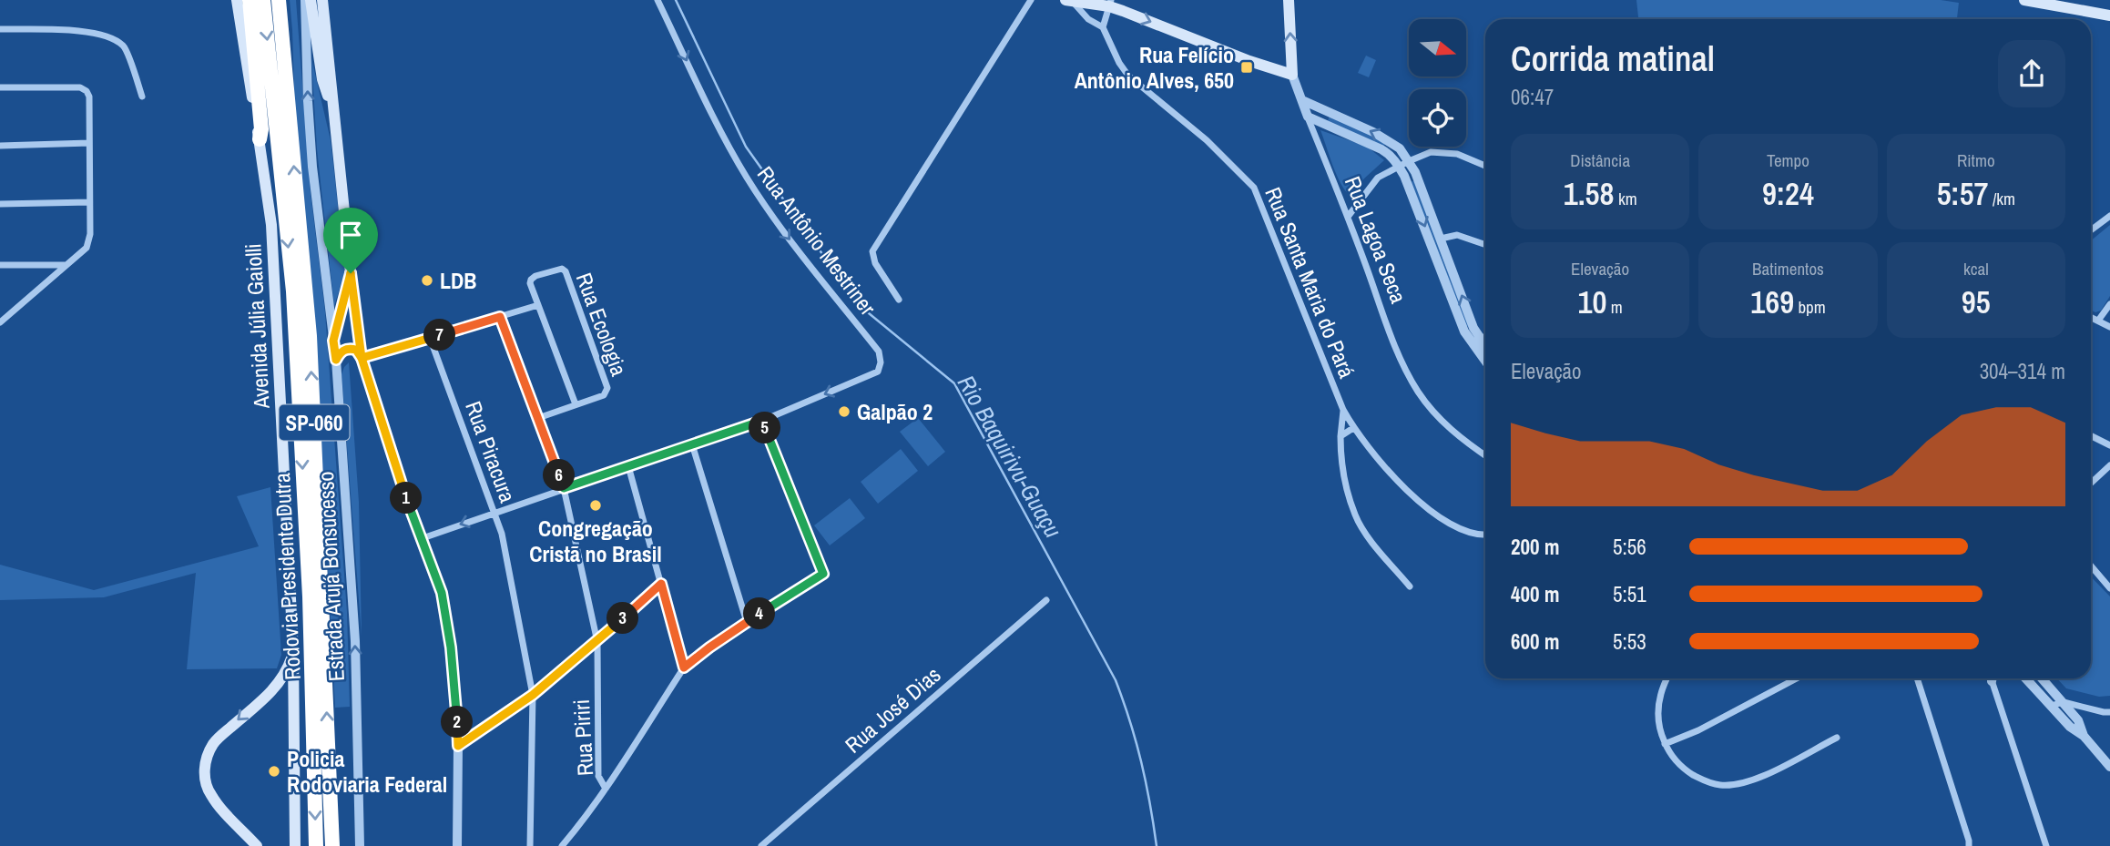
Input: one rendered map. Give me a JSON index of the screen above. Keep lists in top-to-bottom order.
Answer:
{
  "streets": {
    "highway": ["SP-060", "Rodovia Presidente Dutra"],
    "main road": ["Rua Lagoa Seca", "Avenida Júlia Gaiolli"],
    "street": [
      "Rua Antônio Mestriner",
      "Rua Santa Maria do Pará",
      "Rua Ecologia",
      "Rua Piracura",
      "Estrada Arujá Bonsucesso",
      "Rua José Dias",
      "Rua Piriri"
    ]
  },
  "water": ["Rio Baquirivu-Guaçu"],
  "places": {
    "transit": ["Rua Felício Antônio Alves, 650"],
    "other": [
      "LDB",
      "Galpão 2",
      "Congregação Cristã no Brasil",
      "Policia Rodoviaria Federal"
    ]
  },
  "north": "right",
  "page": {
    "heading": ["Corrida matinal", "06:47"],
    "stats": [
      ["Distância", "1.58 km"],
      ["Tempo", "9:24"],
      ["Ritmo", "5:57 /km"],
      ["Elevação", "10 m"],
      ["Batimentos", "169 bpm"],
      ["kcal", "95"]
    ],
    "pins": [
      "7",
      "5",
      "6",
      "1",
      "4",
      "3",
      "2"
    ],
    "chart": ["Elevação", "304–314 m"],
    "list": [
      {
        "name": "200 m",
        "note": "5:56"
      },
      {
        "name": "400 m",
        "note": "5:51"
      },
      {
        "name": "600 m",
        "note": "5:53"
      }
    ]
  }
}
